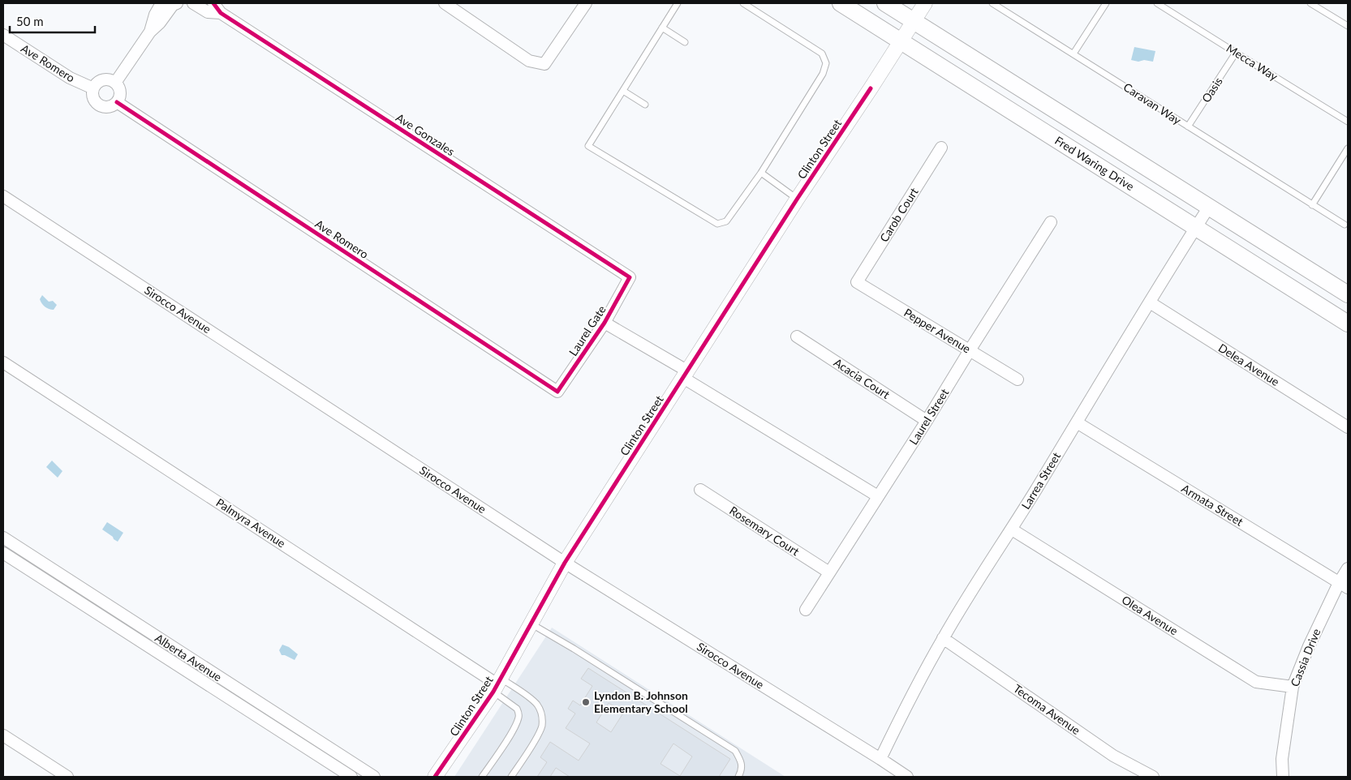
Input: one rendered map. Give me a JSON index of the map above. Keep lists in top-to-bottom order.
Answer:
{
  "streets": {
    "main road": ["Fred Waring Drive"],
    "street": [
      "Ave Romero",
      "Ave Gonzales",
      "Clinton Street",
      "Carob Court",
      "Sirocco Avenue",
      "Laurel Gate",
      "Pepper Avenue",
      "Delea Avenue",
      "Acacia Court",
      "Laurel Street",
      "Larrea Street",
      "Armata Street",
      "Palmyra Avenue",
      "Rosemary Court",
      "Olea Avenue",
      "Alberta Avenue",
      "Cassia Drive",
      "Tecoma Avenue"
    ],
    "lane": ["Mecca Way", "Oasis", "Caravan Way"]
  },
  "crossings": [
    ["Mecca Way", "Oasis"],
    ["Ave Romero", "Laurel Gate"],
    ["Oasis", "Caravan Way"],
    ["Ave Gonzales", "Laurel Gate"],
    ["Clinton Street", "Fred Waring Drive"],
    ["Clinton Street", "Sirocco Avenue"],
    ["Clinton Street", "Laurel Gate"],
    ["Clinton Street", "Palmyra Avenue"],
    ["Fred Waring Drive", "Larrea Street"],
    ["Carob Court", "Pepper Avenue"],
    ["Sirocco Avenue", "Larrea Street"],
    ["Laurel Gate", "Laurel Street"],
    ["Pepper Avenue", "Laurel Street"],
    ["Delea Avenue", "Larrea Street"],
    ["Acacia Court", "Laurel Street"],
    ["Laurel Street", "Rosemary Court"],
    ["Larrea Street", "Armata Street"],
    ["Larrea Street", "Olea Avenue"],
    ["Larrea Street", "Tecoma Avenue"],
    ["Armata Street", "Cassia Drive"],
    ["Olea Avenue", "Cassia Drive"]
  ],
  "places": ["Lyndon B. Johnson Elementary School"],
  "scale_bar": "50 m"
}
